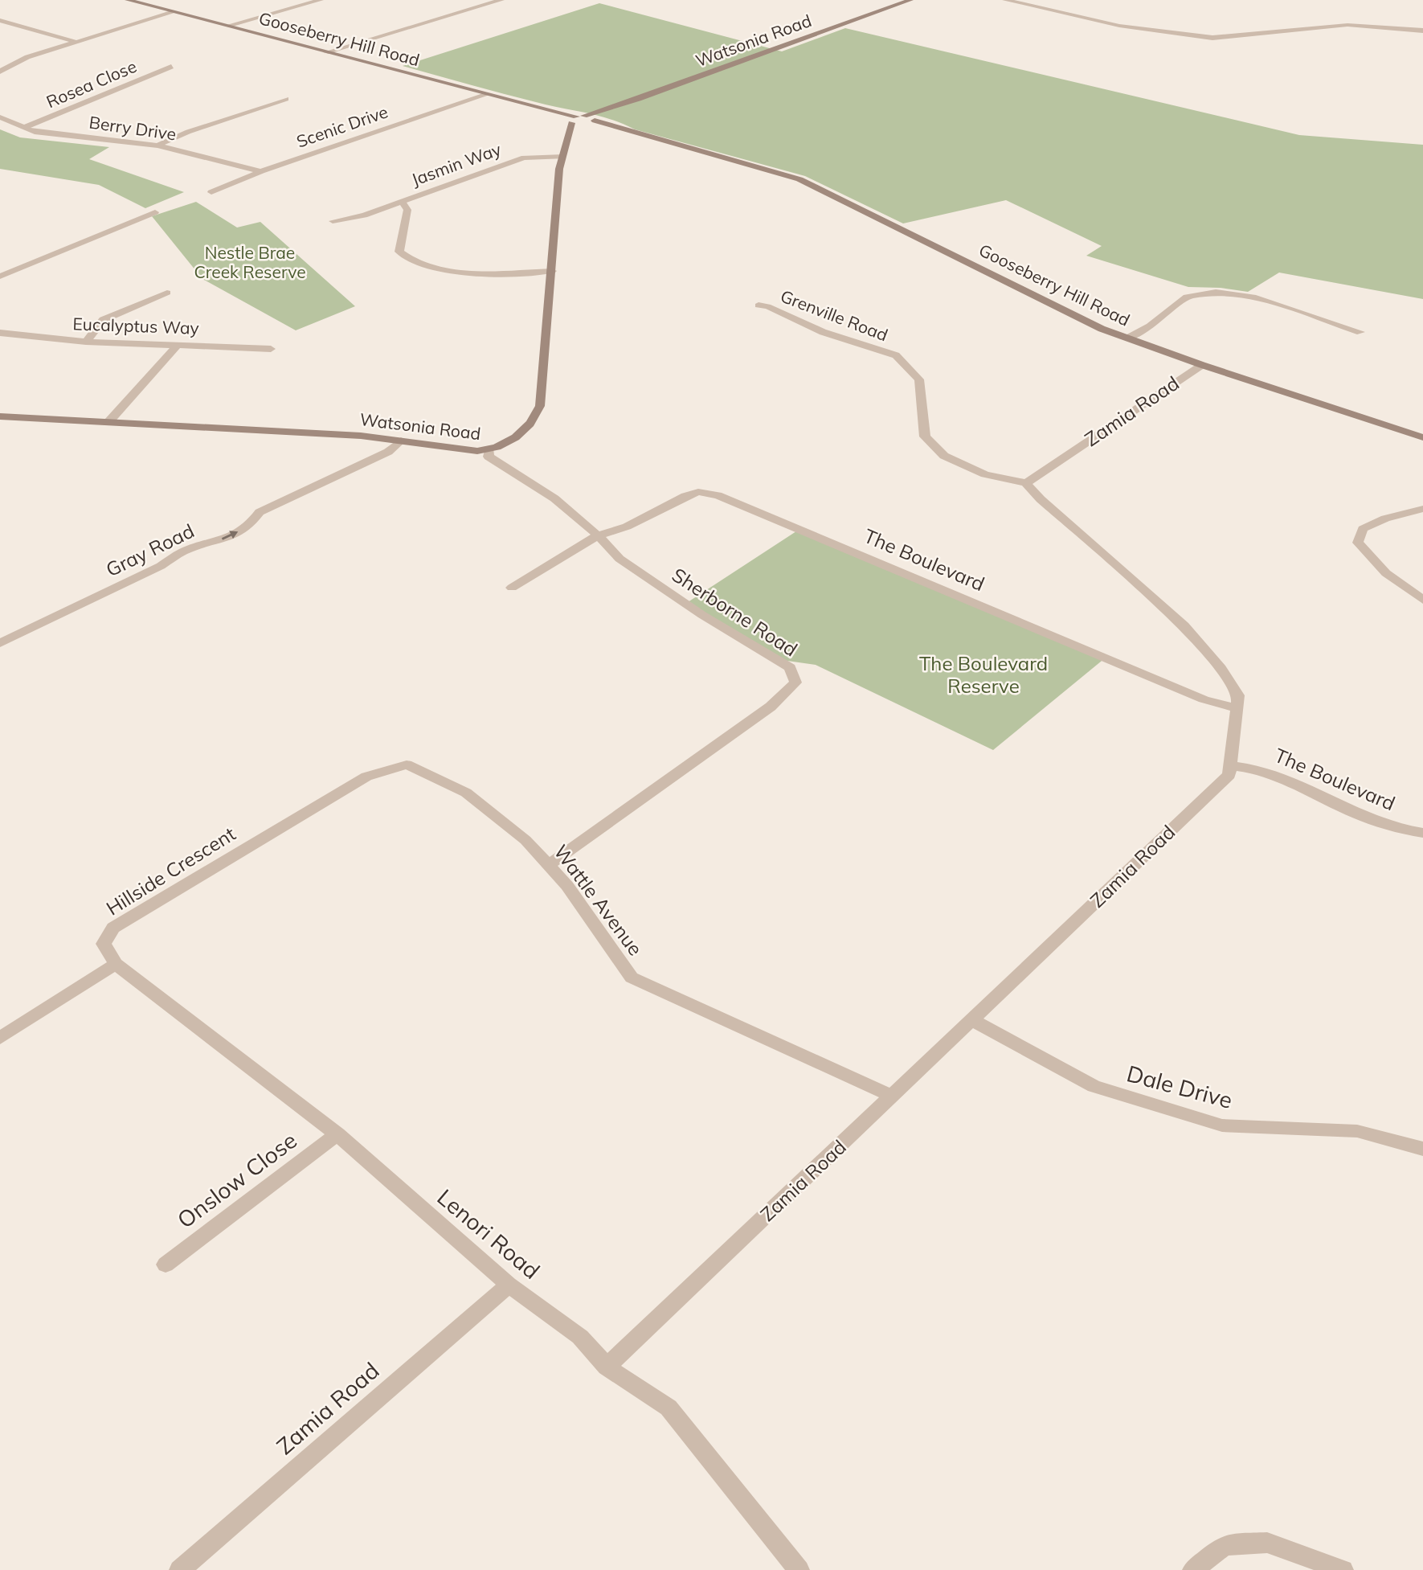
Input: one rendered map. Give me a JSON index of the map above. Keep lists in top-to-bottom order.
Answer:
{
  "streets": {
    "street": [
      "Gooseberry Hill Road",
      "Watsonia Road",
      "Rosea Close",
      "Scenic Drive",
      "Berry Drive",
      "Jasmin Way",
      "Grenville Road",
      "Eucalyptus Way",
      "Zamia Road",
      "Gray Road",
      "The Boulevard",
      "Sherborne Road",
      "Hillside Crescent",
      "Wattle Avenue",
      "Dale Drive",
      "Onslow Close",
      "Lenori Road"
    ]
  },
  "crossings": [
    ["Gooseberry Hill Road", "Watsonia Road"],
    ["Gooseberry Hill Road", "Scenic Drive"],
    ["Gooseberry Hill Road", "Zamia Road"],
    ["Watsonia Road", "Jasmin Way"],
    ["Watsonia Road", "Gray Road"],
    ["Watsonia Road", "Sherborne Road"],
    ["Rosea Close", "Berry Drive"],
    ["Scenic Drive", "Berry Drive"],
    ["Grenville Road", "Zamia Road"],
    ["Zamia Road", "The Boulevard"],
    ["Zamia Road", "Wattle Avenue"],
    ["Zamia Road", "Dale Drive"],
    ["Zamia Road", "Lenori Road"],
    ["The Boulevard", "Sherborne Road"],
    ["Sherborne Road", "Wattle Avenue"],
    ["Hillside Crescent", "Wattle Avenue"],
    ["Hillside Crescent", "Lenori Road"],
    ["Onslow Close", "Lenori Road"]
  ],
  "one_way": ["Gray Road"],
  "parks": ["Nestle Brae Creek Reserve", "The Boulevard Reserve"]
}
